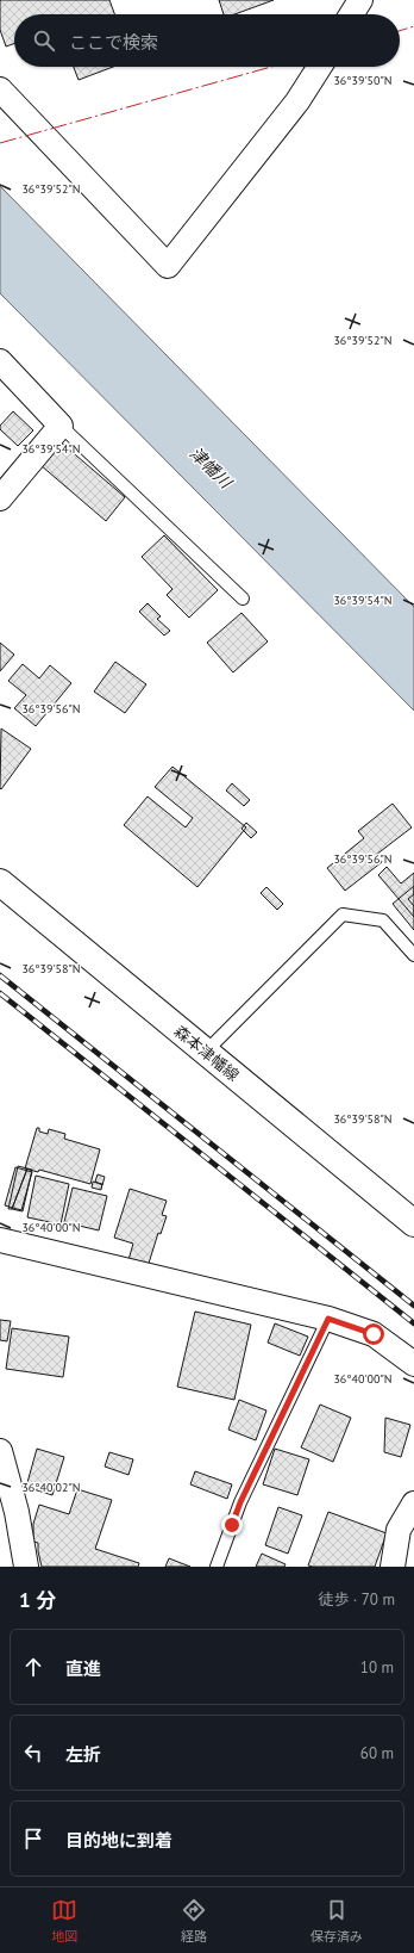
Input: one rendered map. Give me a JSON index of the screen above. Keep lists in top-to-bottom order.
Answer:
{
  "streets": {
    "main road": ["森本津幡線"]
  },
  "water": ["津幡川"],
  "page": {
    "search": "ここで検索",
    "heading": ["1 分", "徒歩 · 70 m"],
    "list": [
      ["直進", "10 m"],
      ["左折", "60 m"],
      "目的地に到着"
    ],
    "nav": ["地図", "経路", "保存済み"]
  },
  "coordinates": [
    "36°39'50\"N",
    "36°39'52\"N",
    "36°39'54\"N",
    "36°39'56\"N",
    "36°39'58\"N",
    "36°40'00\"N",
    "36°40'02\"N"
  ]
}
